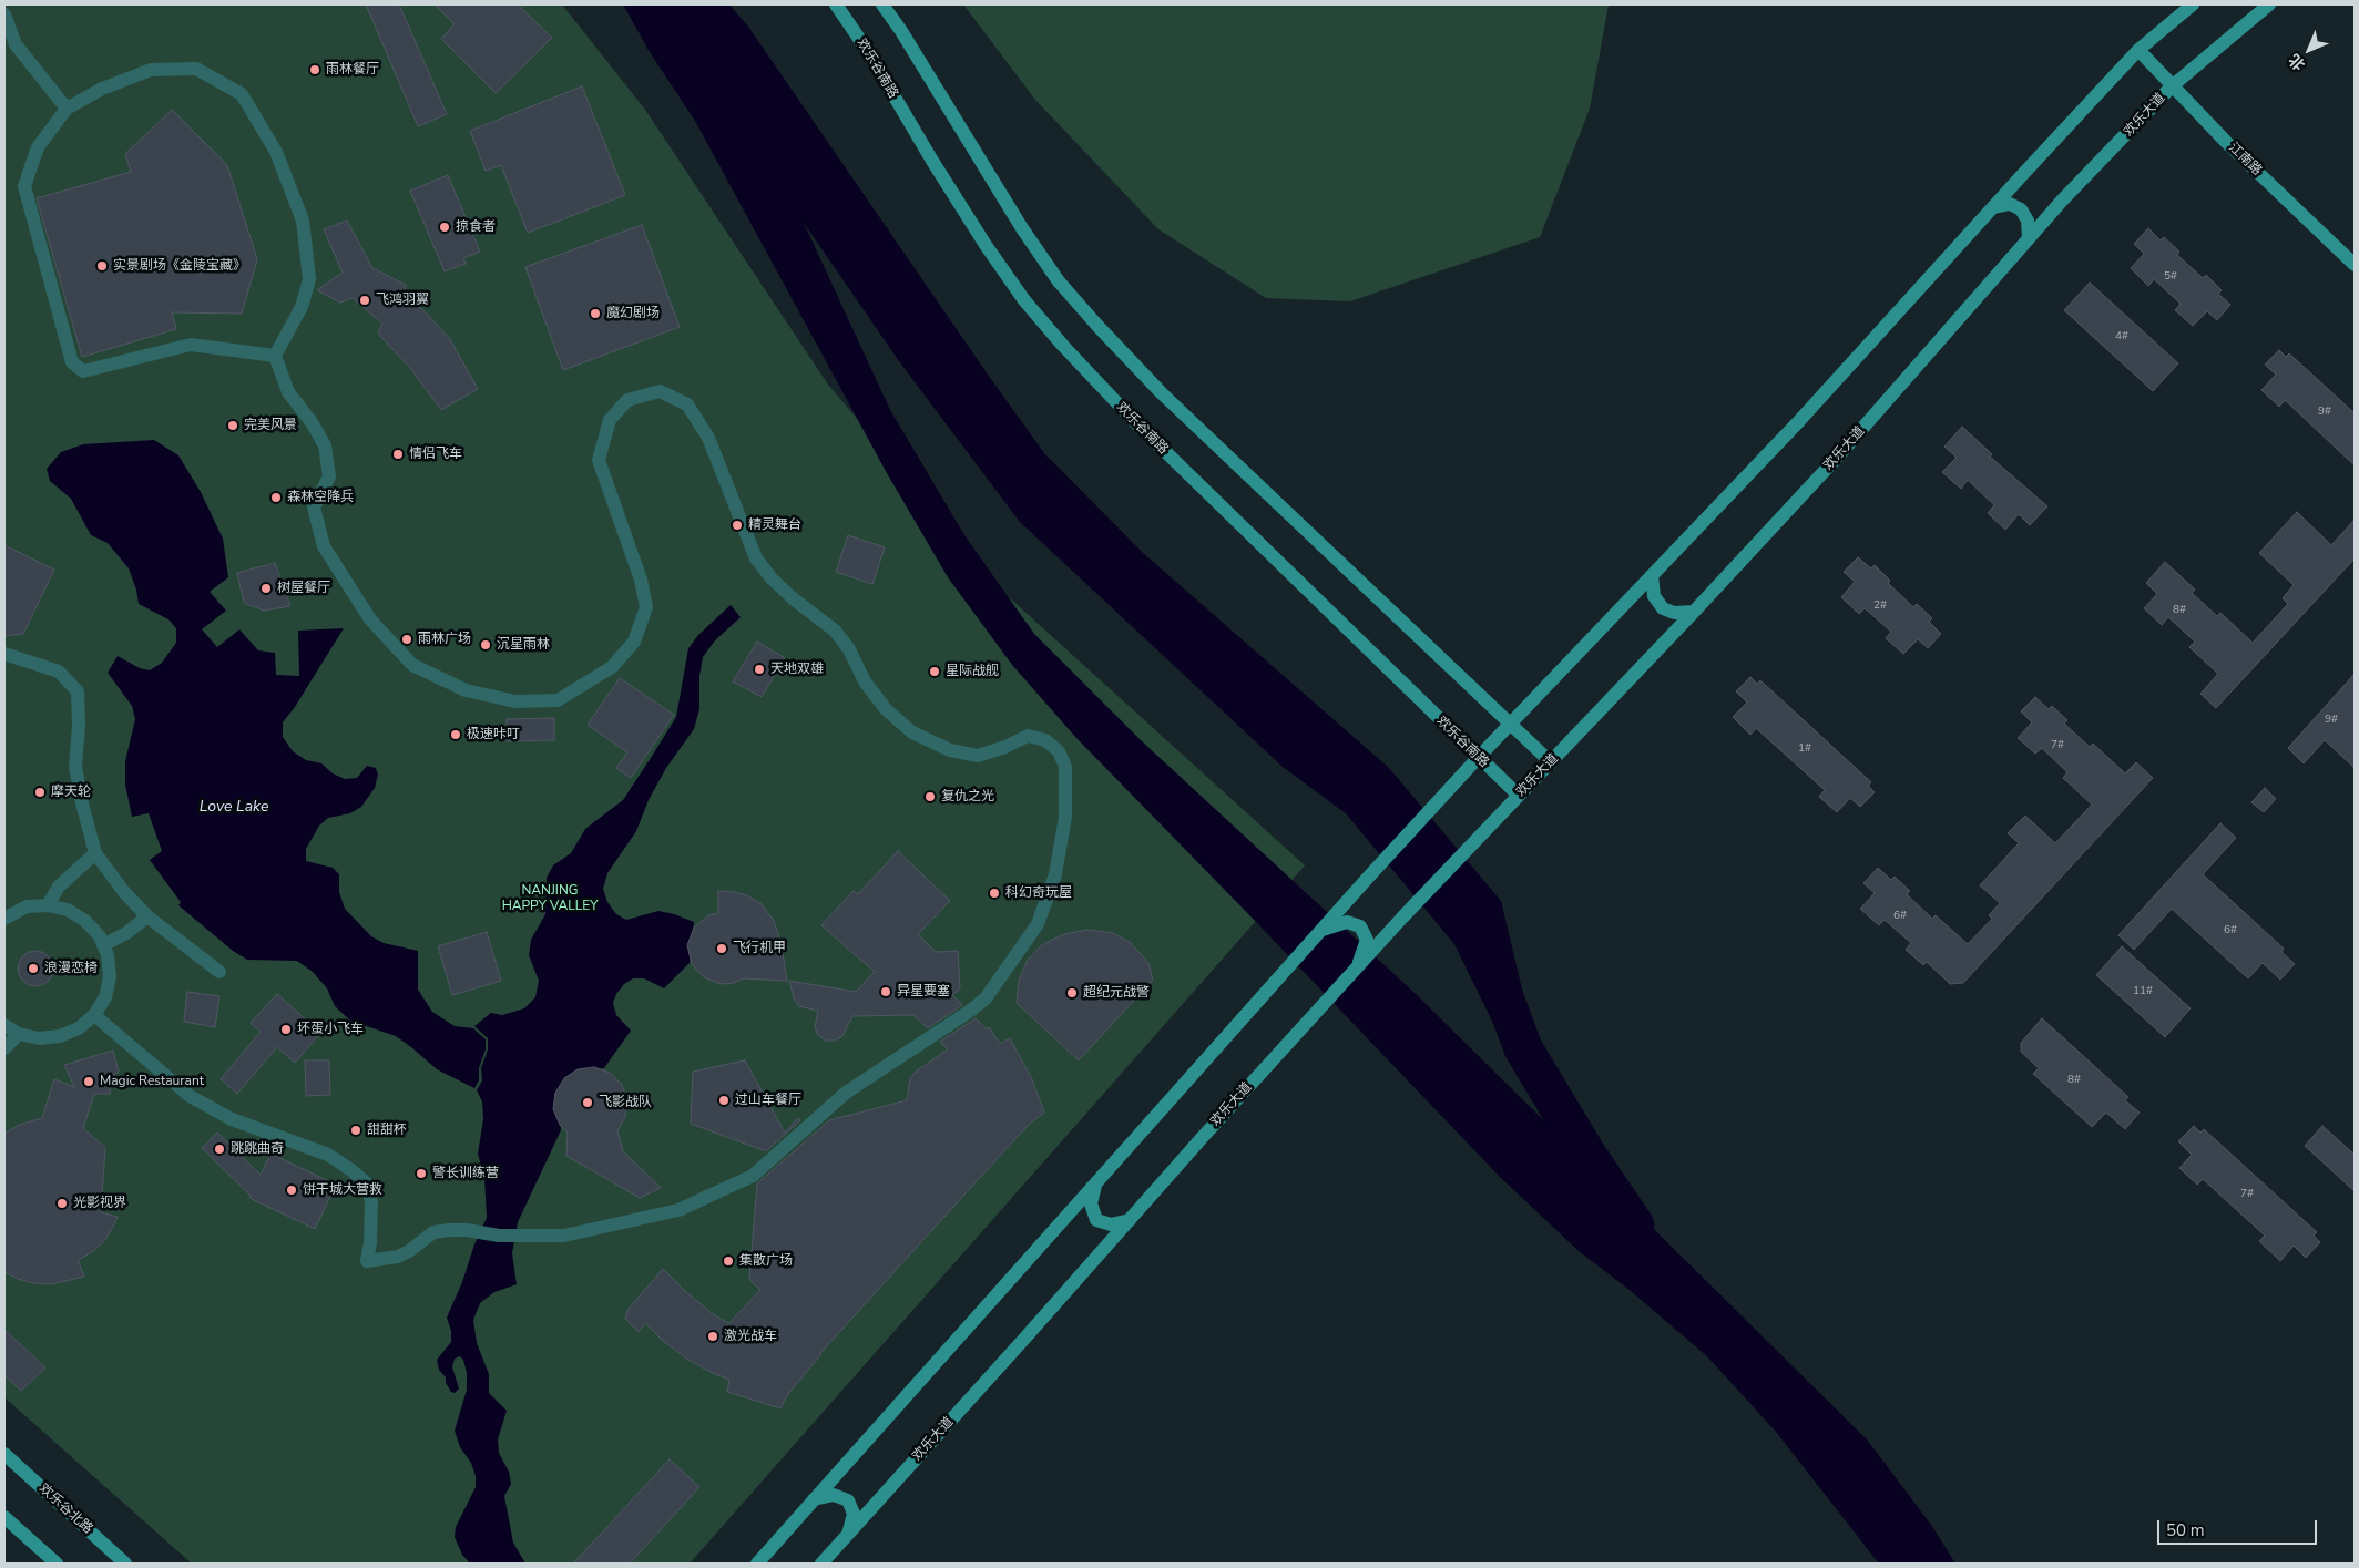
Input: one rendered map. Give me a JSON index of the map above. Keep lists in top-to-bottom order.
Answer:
{
  "streets": {
    "main road": [
      "欢乐谷南路",
      "欢乐大道",
      "江南路",
      "欢乐谷北路"
    ]
  },
  "crossings": [
    ["欢乐谷南路", "欢乐大道"],
    ["欢乐大道", "江南路"]
  ],
  "water": ["Love Lake"],
  "parks": ["NANJING HAPPY VALLEY"],
  "places": [
    "雨林餐厅",
    "掠食者",
    "实景剧场《金陵宝藏》",
    "飞鸿羽翼",
    "魔幻剧场",
    "完美风景",
    "情侣飞车",
    "森林空降兵",
    "精灵舞台",
    "树屋餐厅",
    "雨林广场",
    "沉星雨林",
    "天地双雄",
    "星际战舰",
    "极速咔叮",
    "摩天轮",
    "复仇之光",
    "科幻奇玩屋",
    "飞行机甲",
    "浪漫恋椅",
    "异星要塞",
    "超纪元战警",
    "坏蛋小飞车",
    "Magic Restaurant",
    "过山车餐厅",
    "飞影战队",
    "甜甜杯",
    "跳跳曲奇",
    "警长训练营",
    "饼干城大营救",
    "光影视界",
    "集散广场",
    "激光战车"
  ],
  "house_numbers": [
    "5#",
    "4#",
    "9#",
    "2#",
    "8#",
    "9#",
    "7#",
    "1#",
    "6#",
    "6#",
    "11#",
    "8#",
    "7#"
  ],
  "scale_bar": "50 m",
  "north": "bottom left"
}
